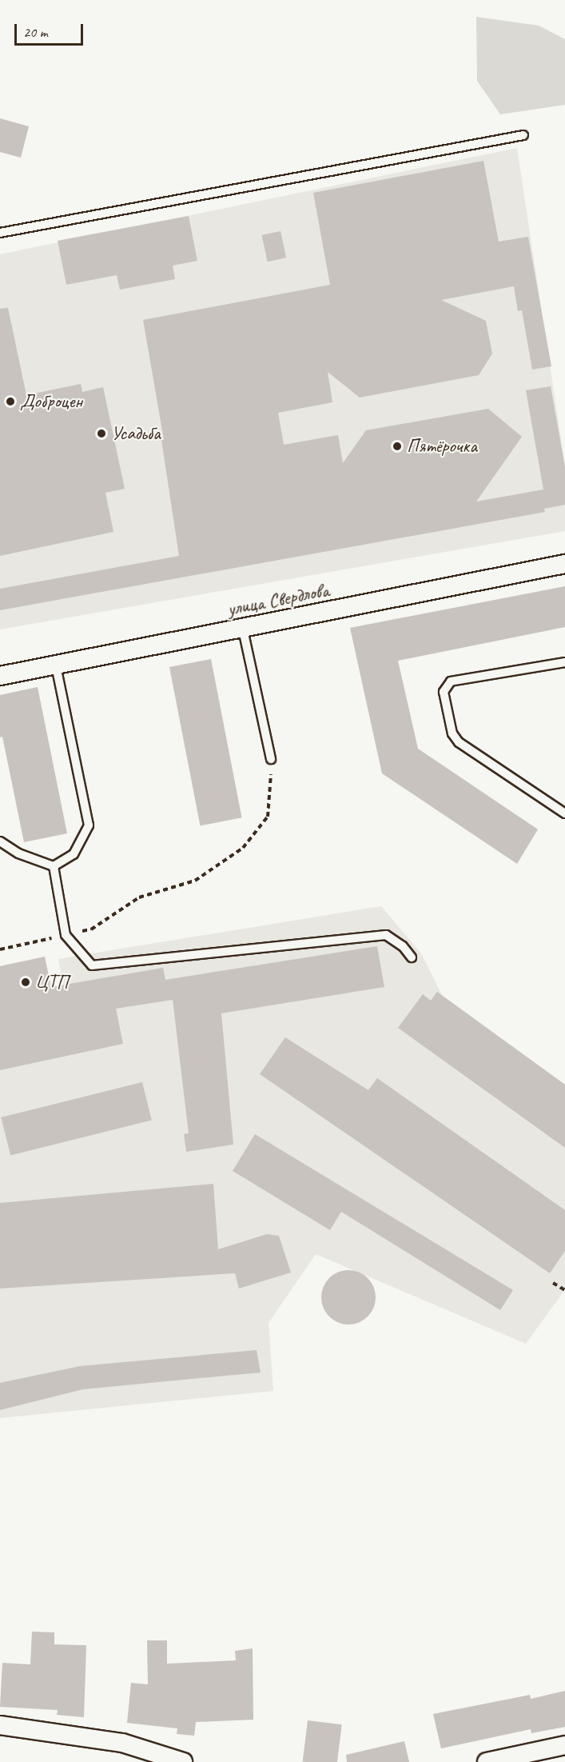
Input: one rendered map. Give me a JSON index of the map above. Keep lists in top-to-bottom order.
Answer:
{
  "streets": {
    "street": ["улица Свердлова"]
  },
  "places": [
    "Доброцен",
    "Усадьба",
    "Пятёрочка",
    "ЦТП"
  ],
  "scale_bar": "20 m"
}
